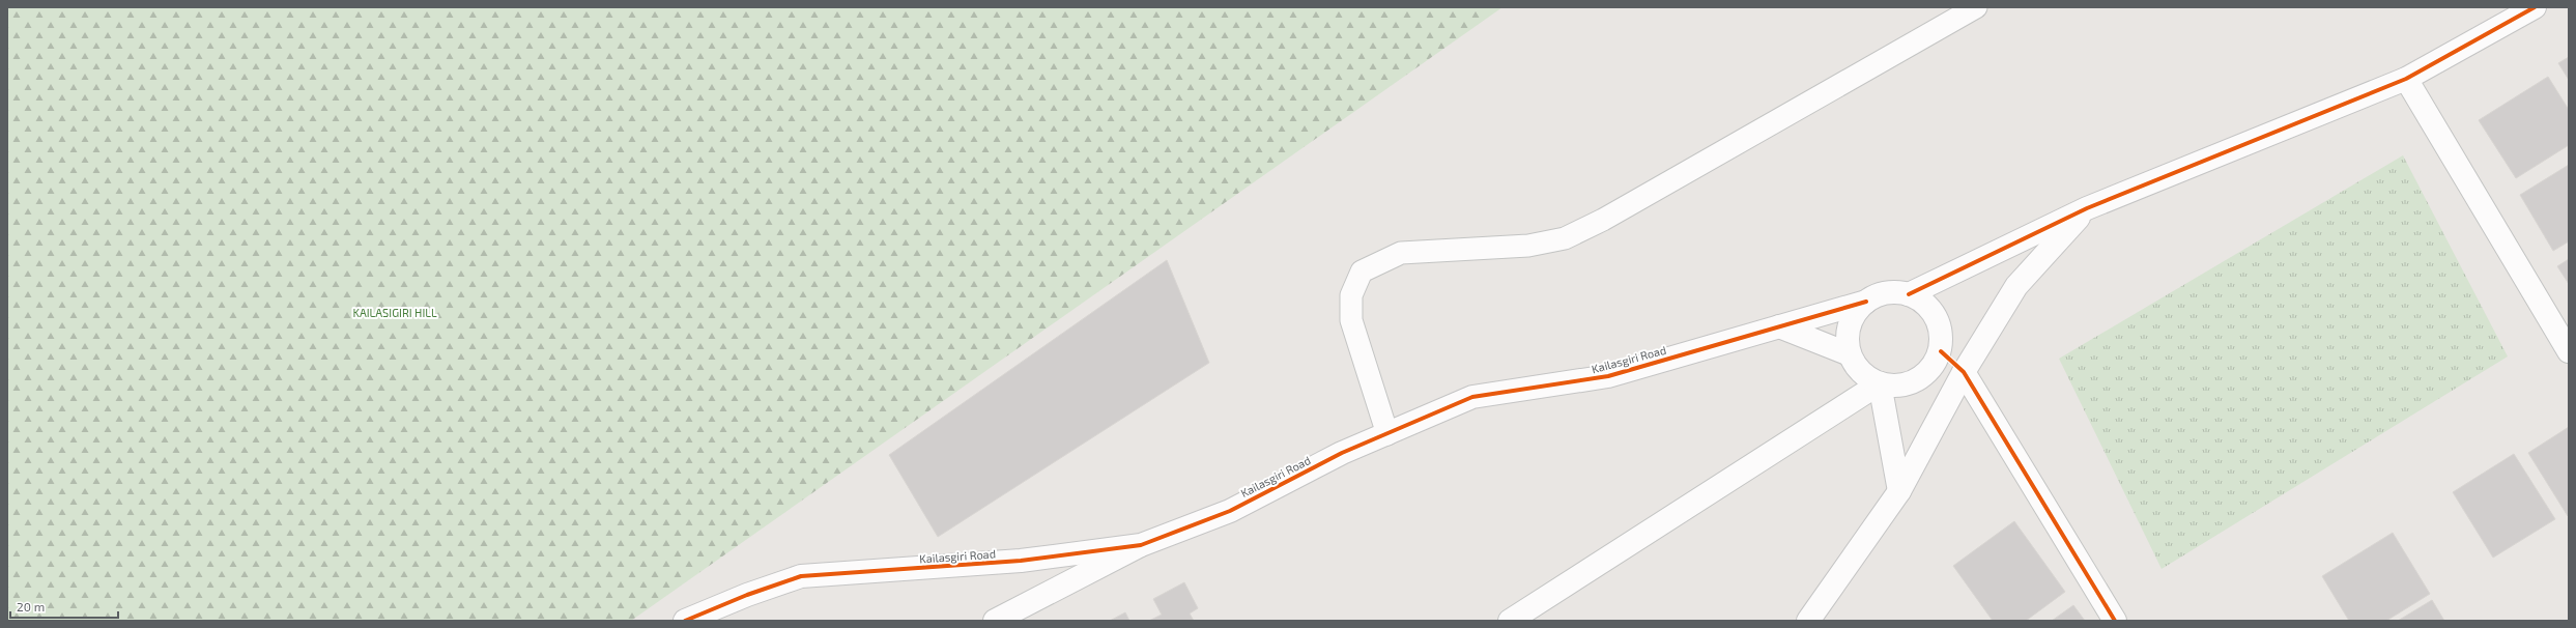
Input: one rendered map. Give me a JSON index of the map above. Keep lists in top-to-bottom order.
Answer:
{
  "streets": {
    "street": ["Kailasgiri Road"]
  },
  "parks": ["KAILASIGIRI HILL"],
  "scale_bar": "20 m"
}
